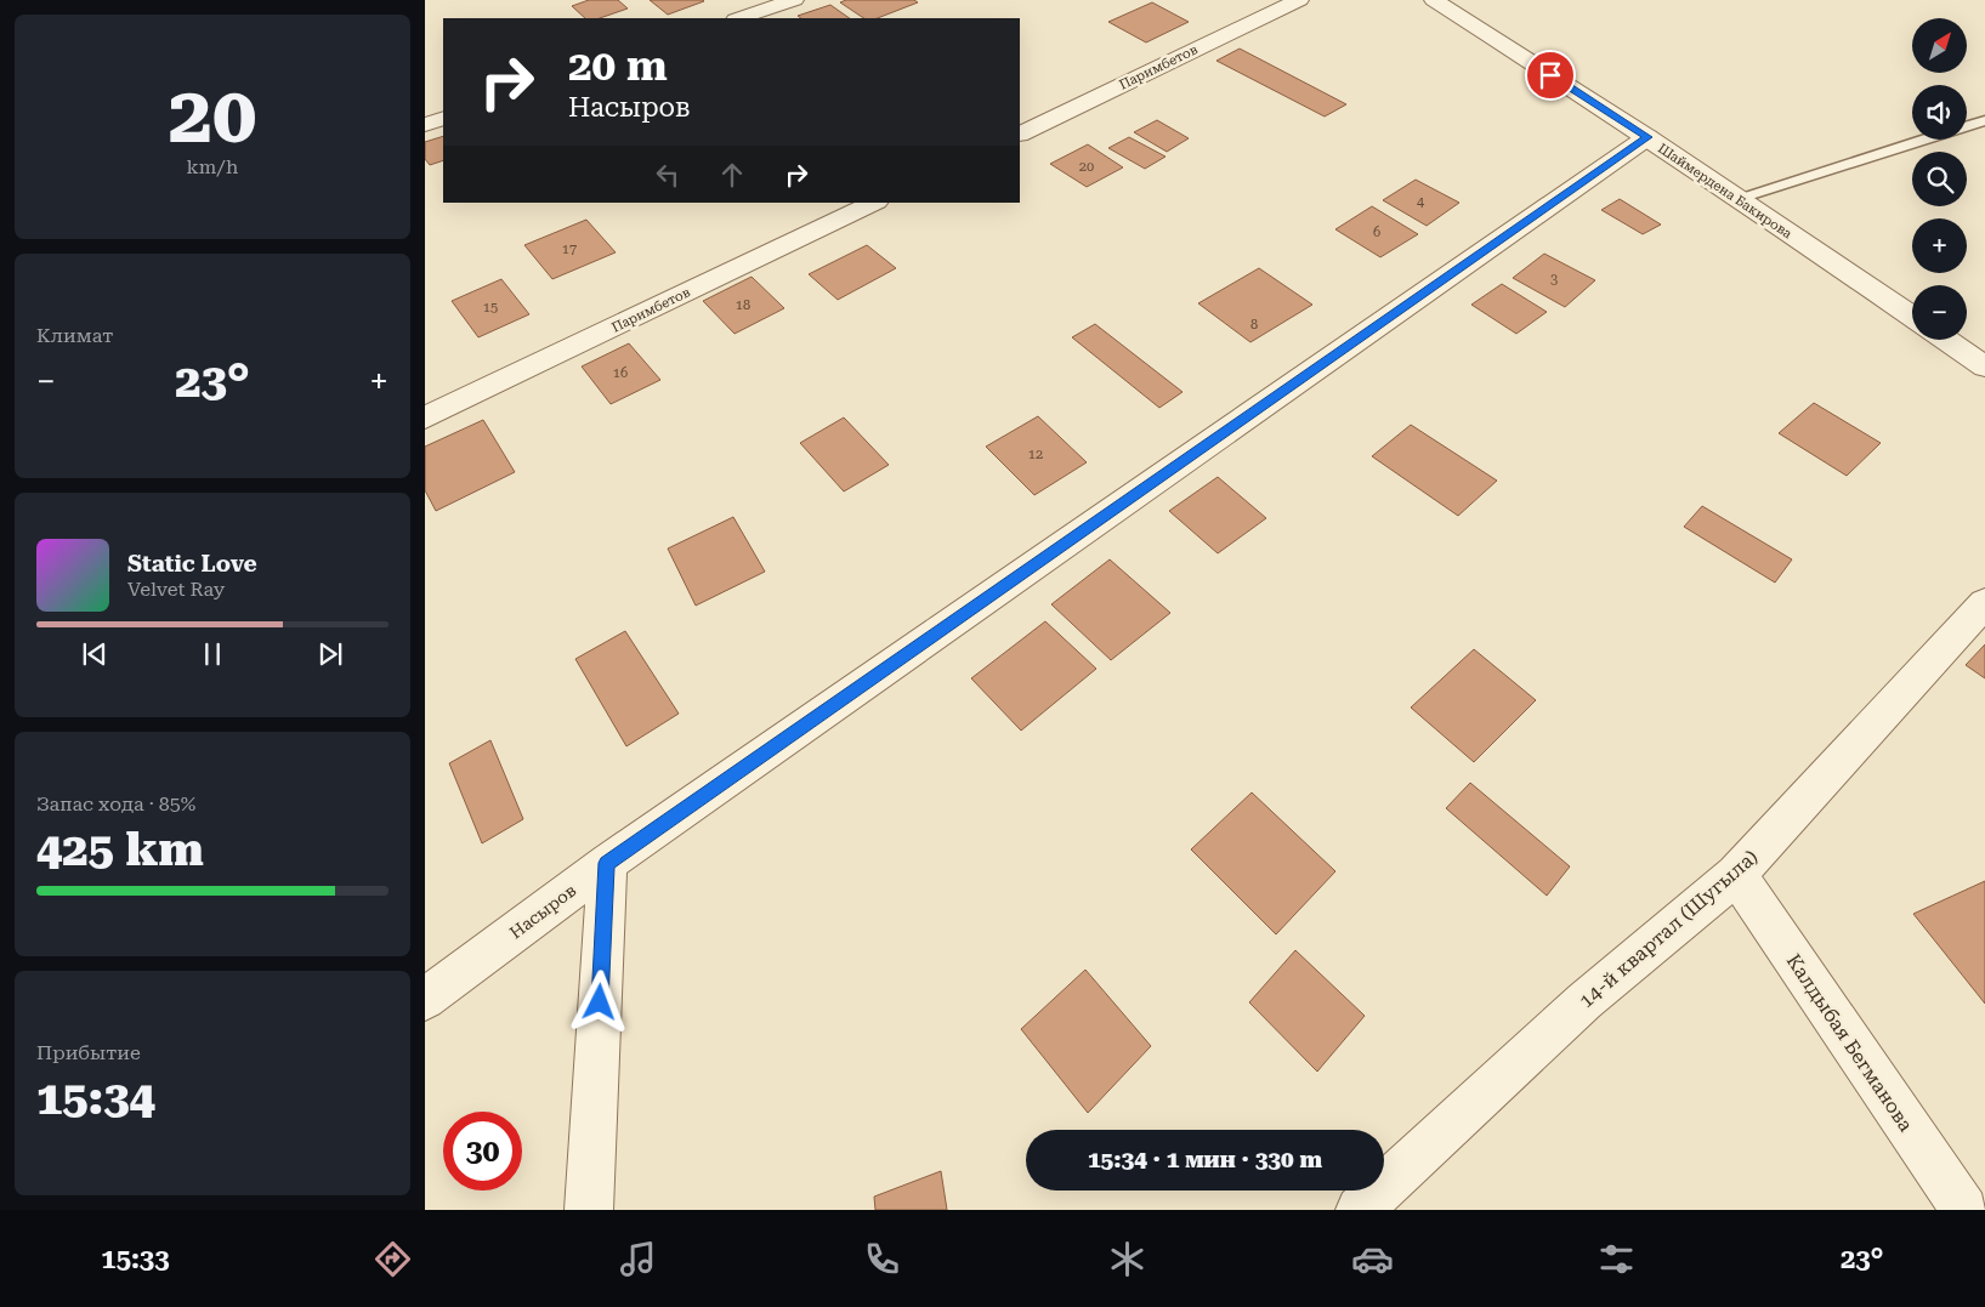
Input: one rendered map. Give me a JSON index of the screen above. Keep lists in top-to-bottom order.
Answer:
{
  "streets": {
    "street": [
      "Паримбетов",
      "Шаймердена Бакирова",
      "Насыров",
      "14-й квартал (Шугыла)",
      "Калдыбая Бегманова"
    ]
  },
  "crossings": [
    ["Шаймердена Бакирова", "Насыров"],
    ["14-й квартал (Шугыла)", "Калдыбая Бегманова"]
  ],
  "house_numbers": [
    "20",
    "4",
    "6",
    "17",
    "3",
    "18",
    "15",
    "8",
    "16",
    "12"
  ],
  "north": "top right",
  "page": {
    "tile": [
      ["20", "km/h"],
      "Климат",
      ["Запас хода · 85%", "425 km"],
      ["Прибытие", "15:34"]
    ],
    "map_buttons": ["+", "−"],
    "turn": ["20 m", "Насыров"],
    "heat": ["−", "23°", "+"],
    "song": ["Static Love", "Velvet Ray"],
    "limit": "30",
    "trip": "15:34 · 1 мин · 330 m",
    "tabs": ["15:33", "23°"]
  }
}
